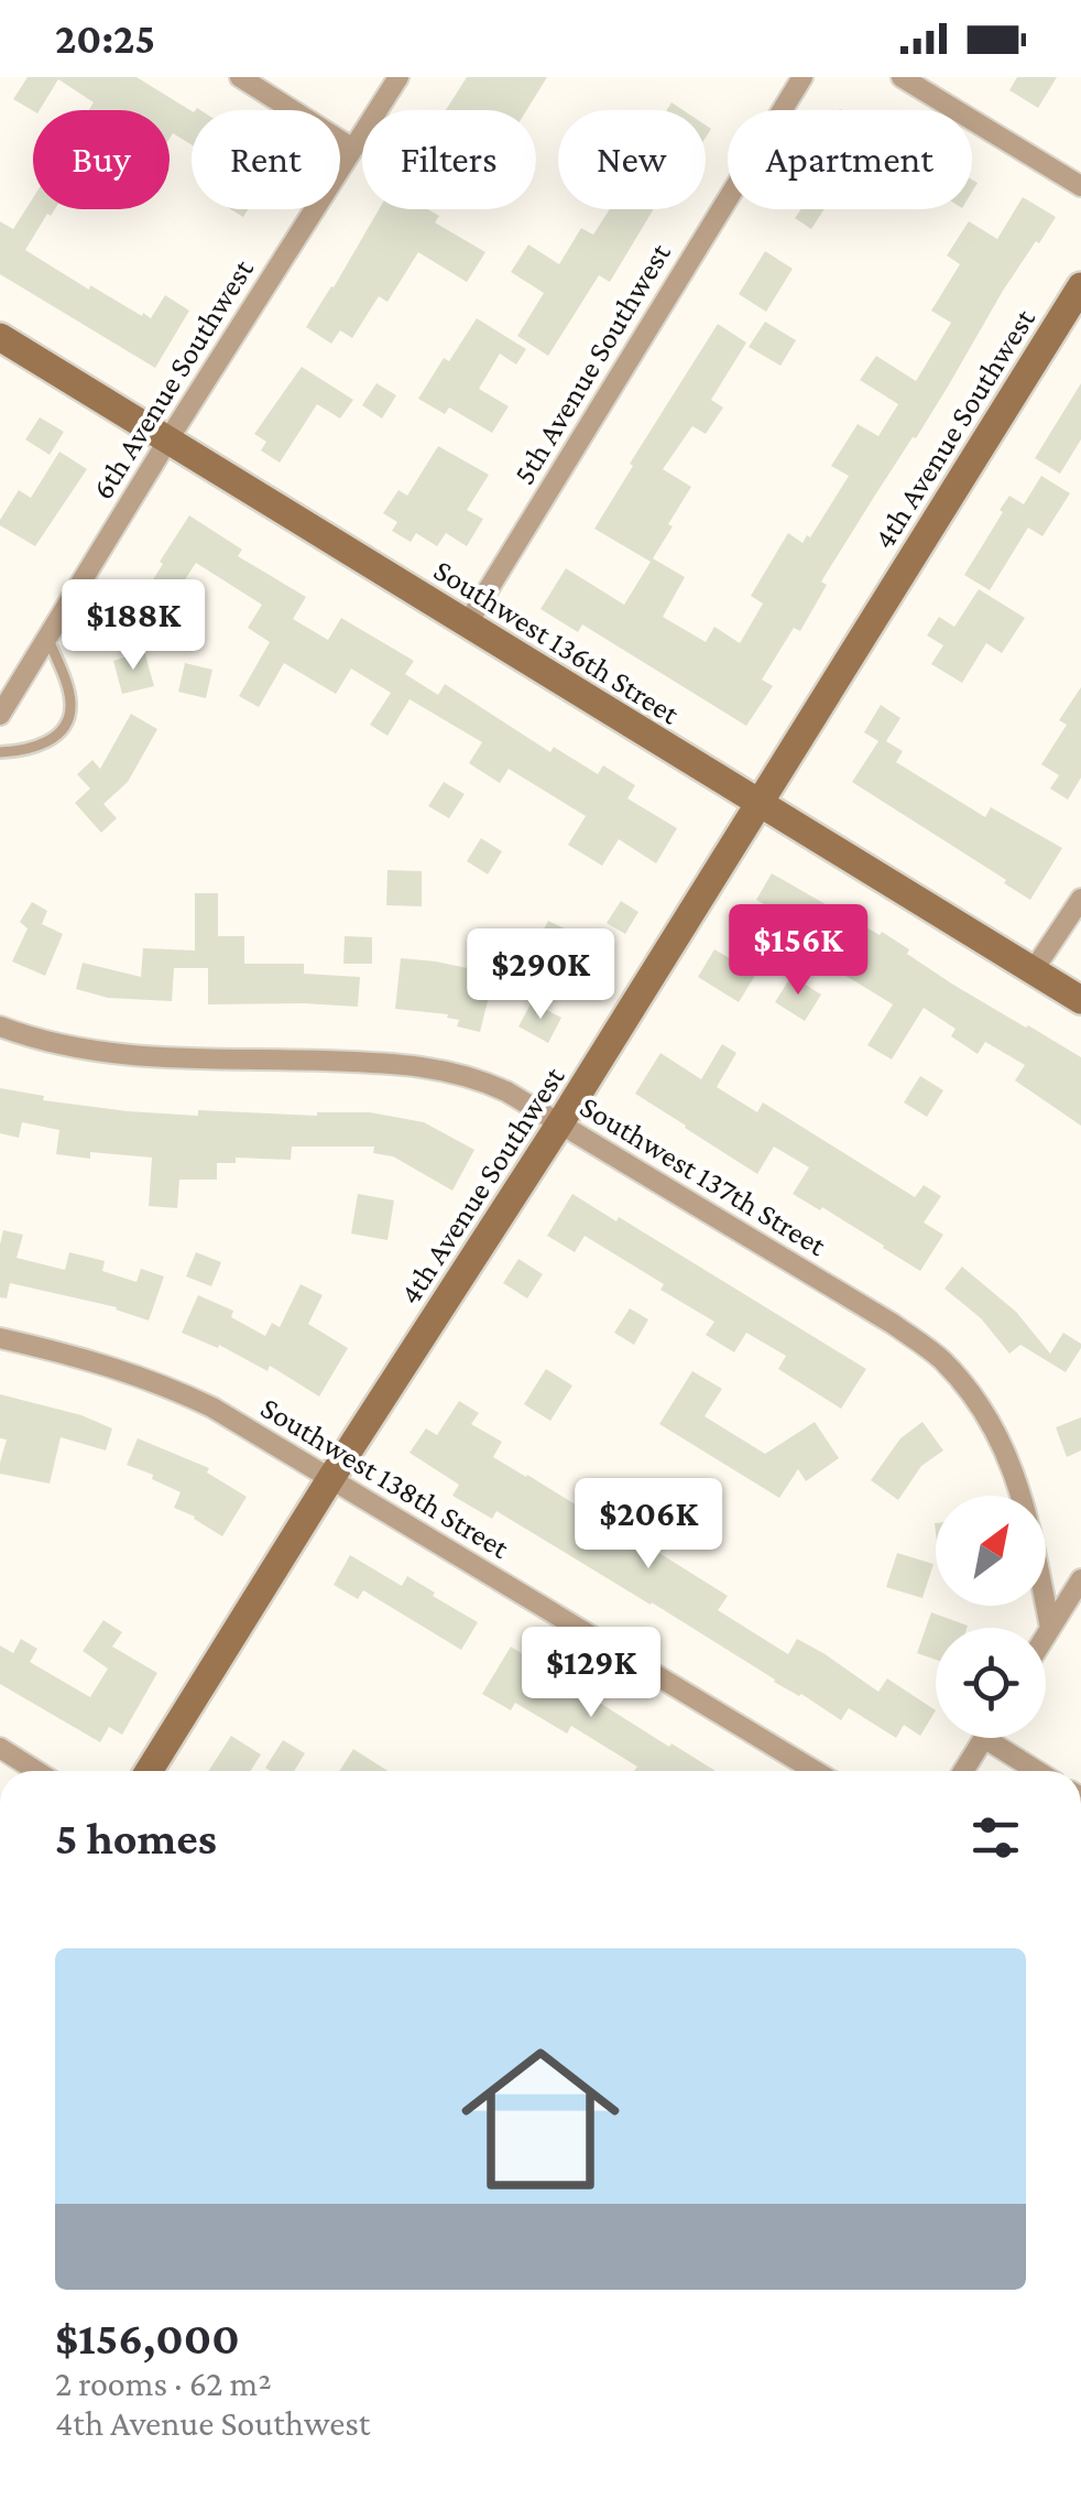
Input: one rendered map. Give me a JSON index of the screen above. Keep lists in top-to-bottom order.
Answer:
{
  "streets": {
    "street": [
      "5th Avenue Southwest",
      "6th Avenue Southwest",
      "4th Avenue Southwest",
      "Southwest 136th Street",
      "Southwest 137th Street",
      "Southwest 138th Street"
    ]
  },
  "crossings": [
    ["5th Avenue Southwest", "Southwest 136th Street"],
    ["6th Avenue Southwest", "Southwest 136th Street"],
    ["4th Avenue Southwest", "Southwest 136th Street"],
    ["4th Avenue Southwest", "Southwest 137th Street"],
    ["4th Avenue Southwest", "Southwest 138th Street"]
  ],
  "north": "top right",
  "page": {
    "status": "20:25",
    "chip": [
      "Buy",
      "Rent",
      "Filters",
      "New",
      "Apartment"
    ],
    "price": [
      "$188K",
      "$156K",
      "$290K",
      "$206K",
      "$129K"
    ],
    "heading": "5 homes",
    "list": [
      {
        "name": "$156,000",
        "note": "2 rooms · 62 m² · 4th Avenue Southwest"
      }
    ]
  }
}
